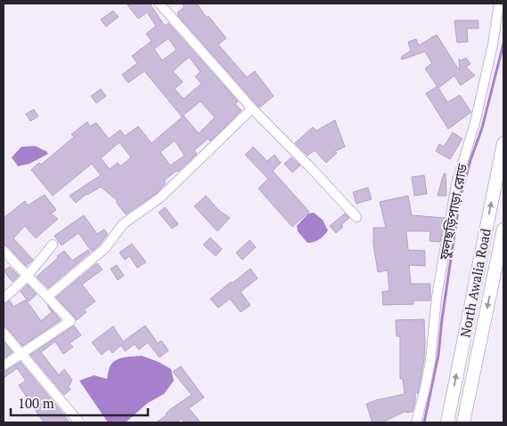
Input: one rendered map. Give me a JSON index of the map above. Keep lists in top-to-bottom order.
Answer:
{
  "streets": {
    "main road": ["North Awalia Road"],
    "street": ["ফুলছড়িপাড়া রোড"]
  },
  "scale_bar": "100 m"
}
